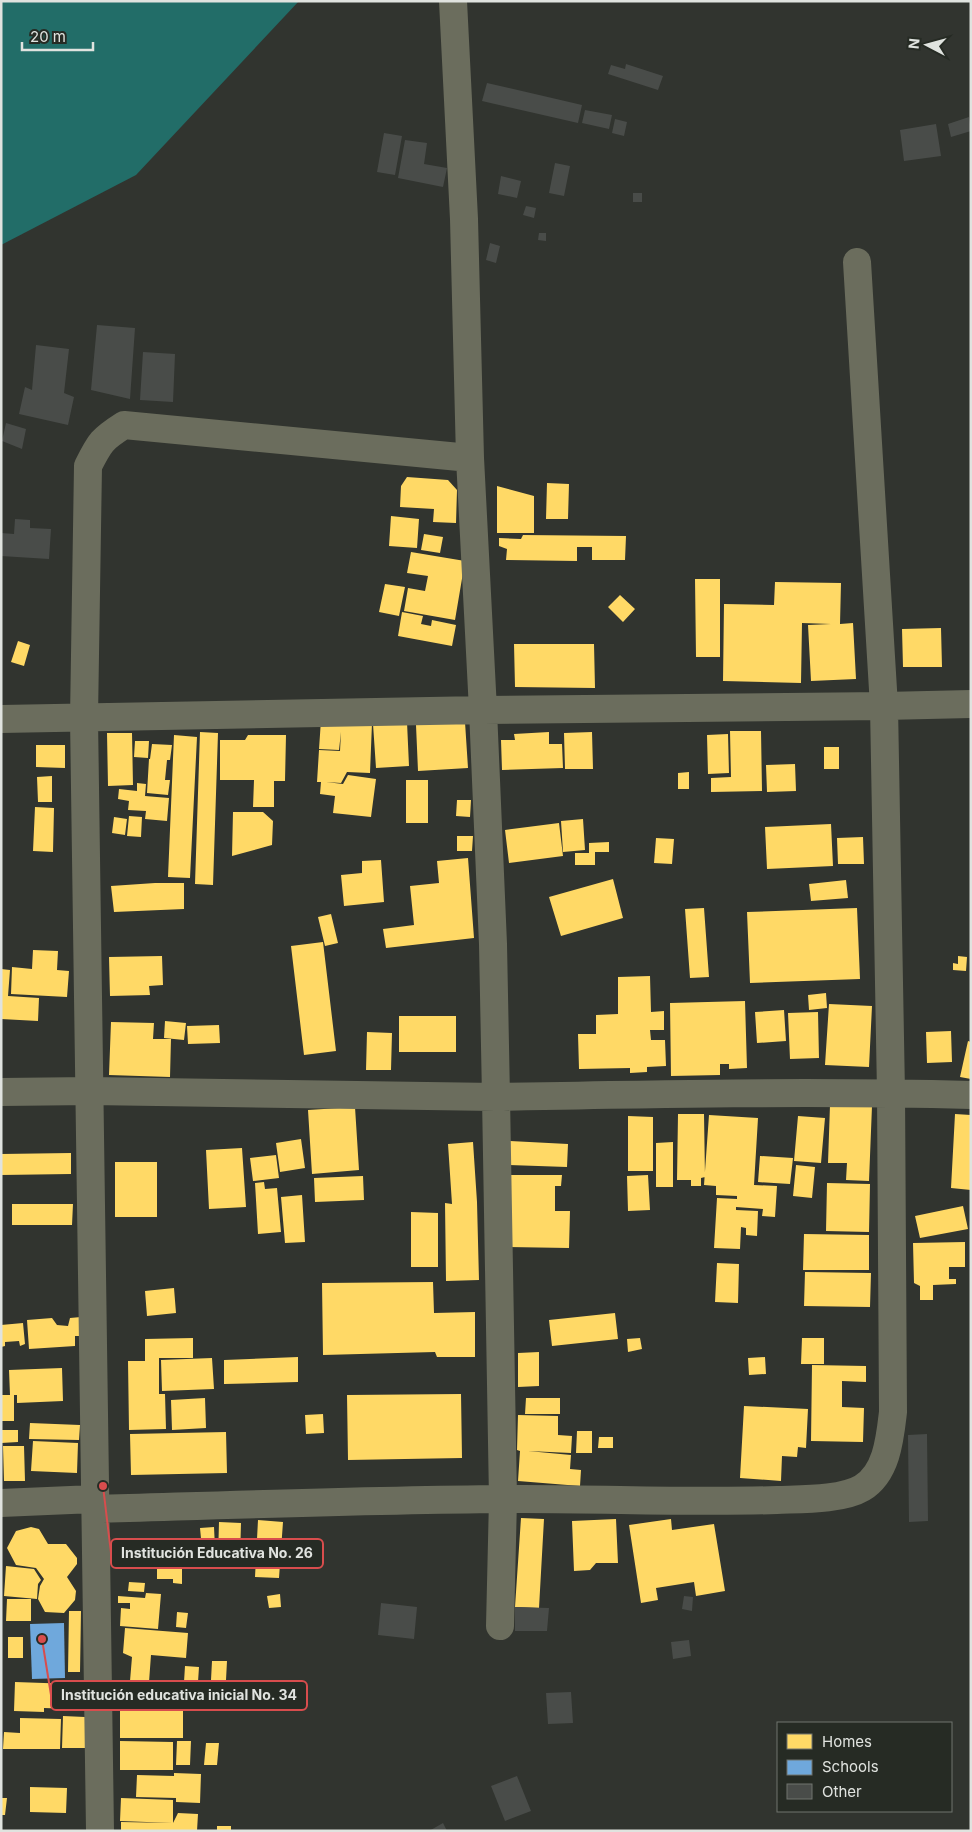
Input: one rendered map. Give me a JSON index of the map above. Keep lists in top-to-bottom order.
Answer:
{
  "places": ["Institución Educativa No. 26", "Institución educativa inicial No. 34"],
  "legend": ["Homes", "Schools", "Other"],
  "scale_bar": "20 m",
  "north": "left"
}
